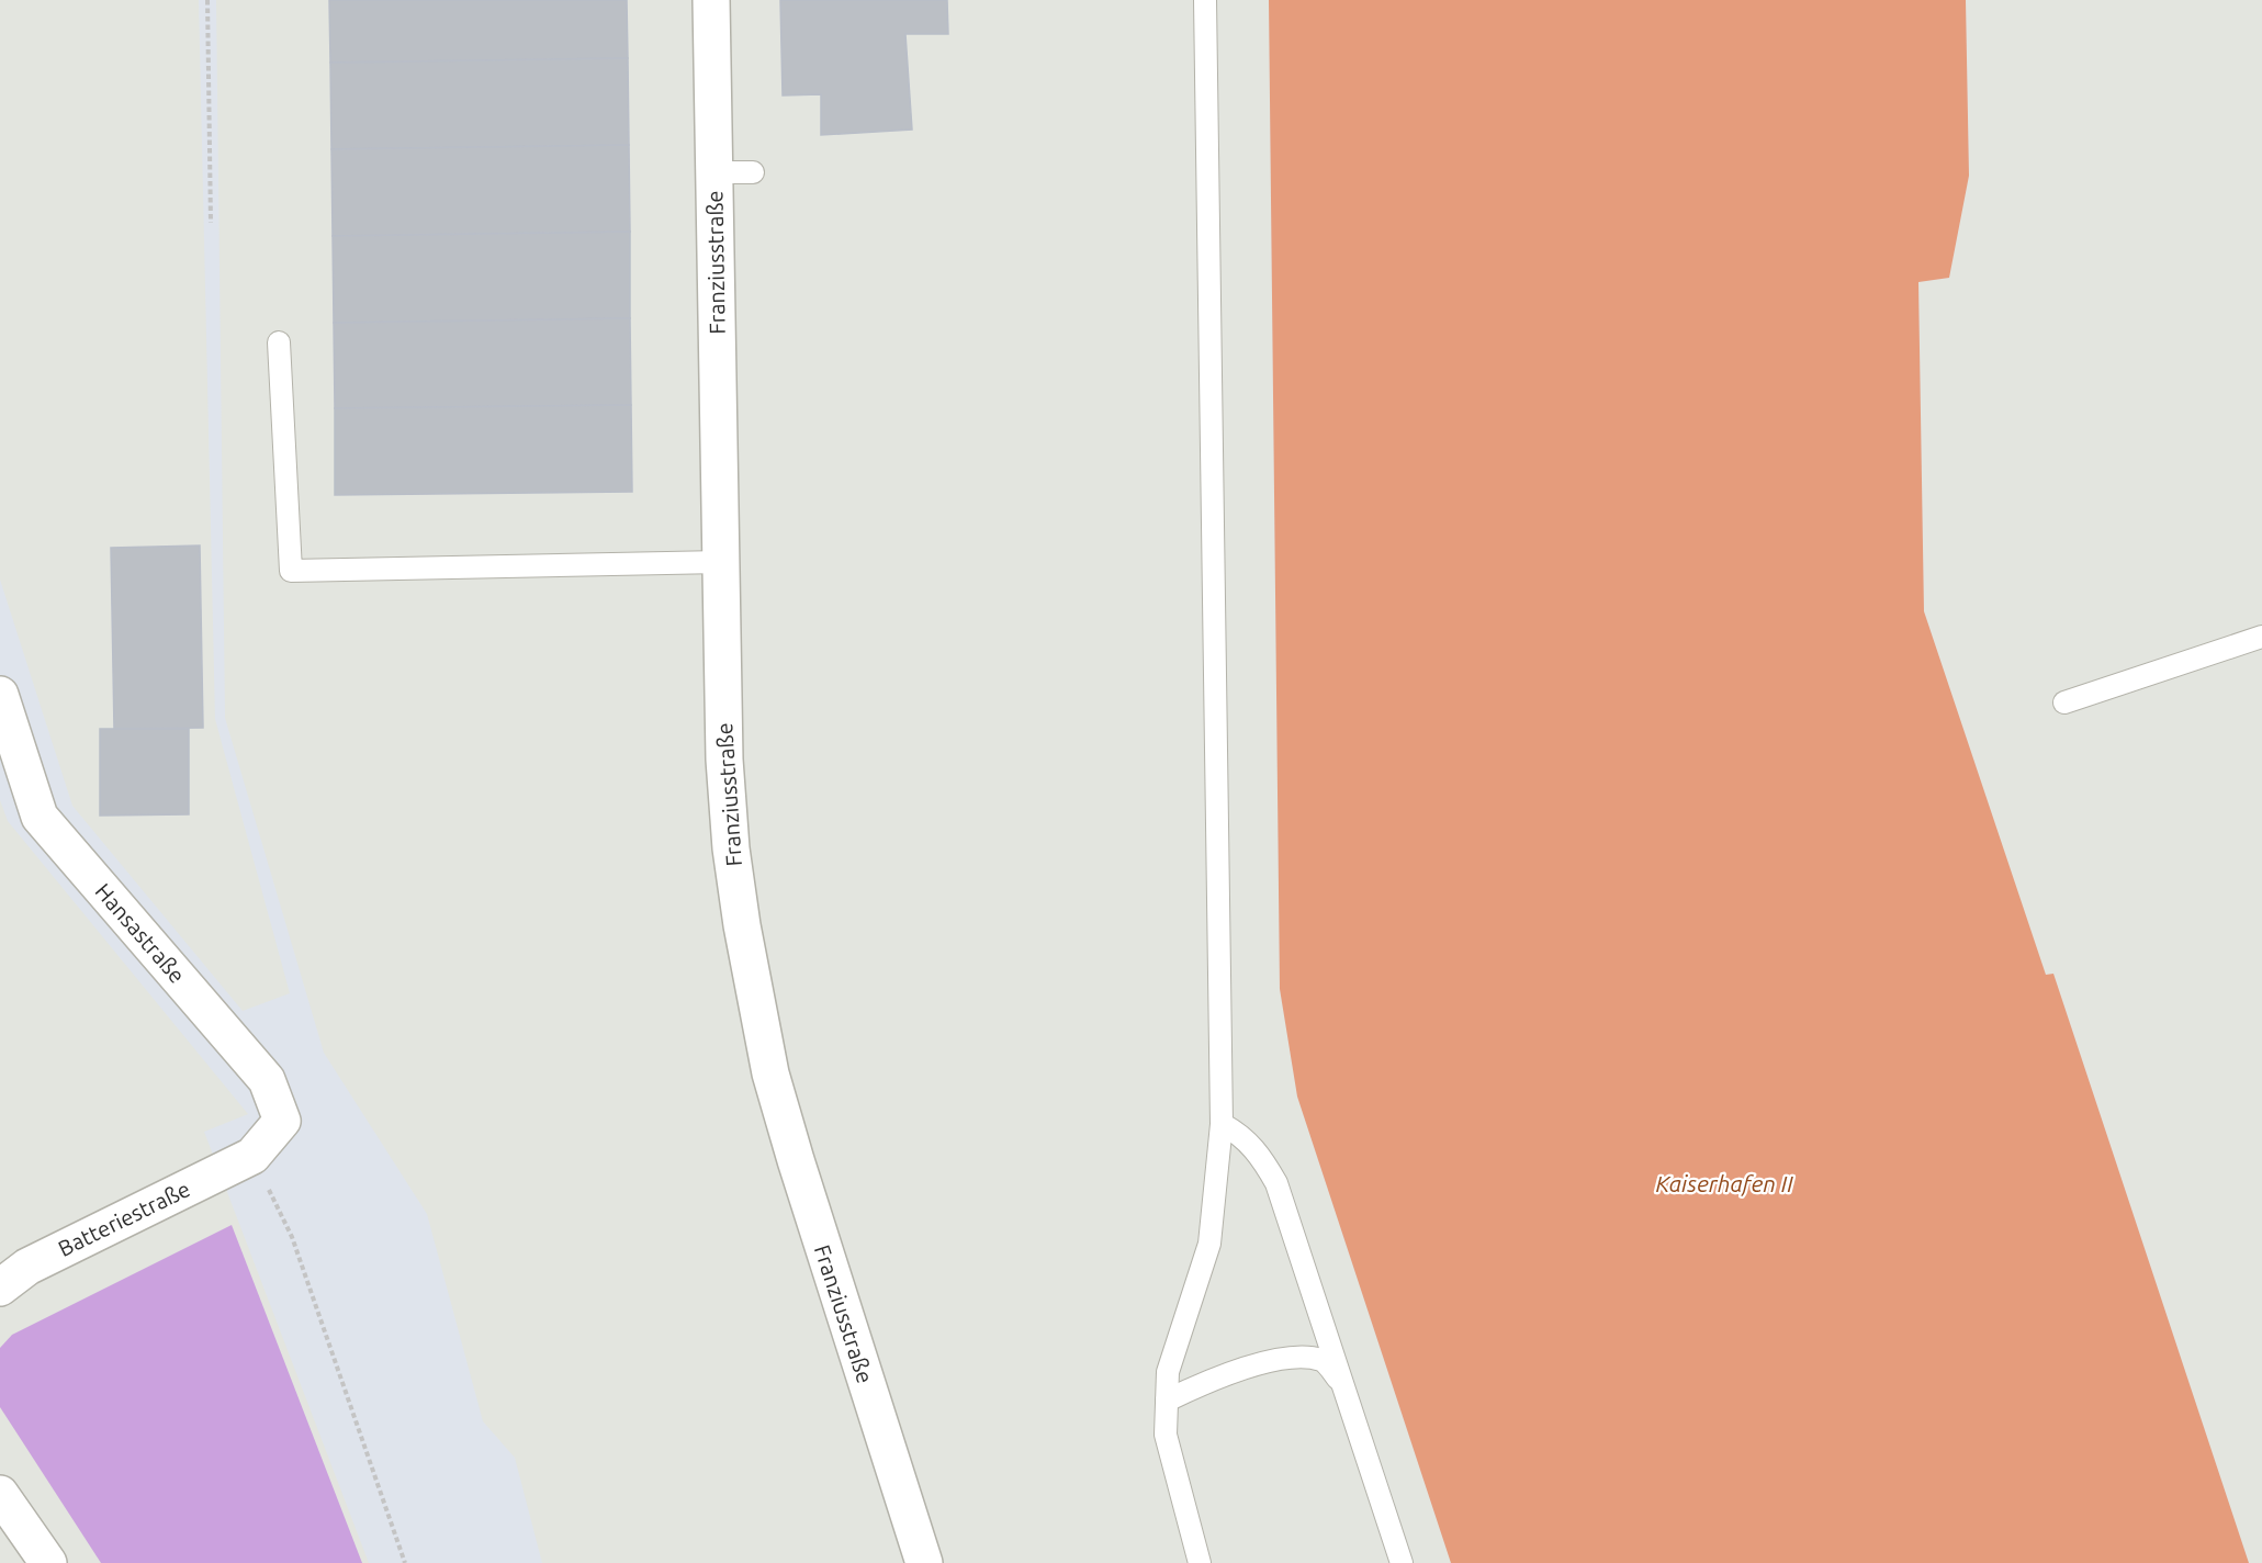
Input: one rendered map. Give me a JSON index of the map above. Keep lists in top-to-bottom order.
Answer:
{
  "streets": {
    "main road": ["Franziusstraße", "Hansastraße", "Batteriestraße"]
  },
  "crossings": [
    ["Hansastraße", "Batteriestraße"]
  ],
  "water": ["Kaiserhafen II"]
}
